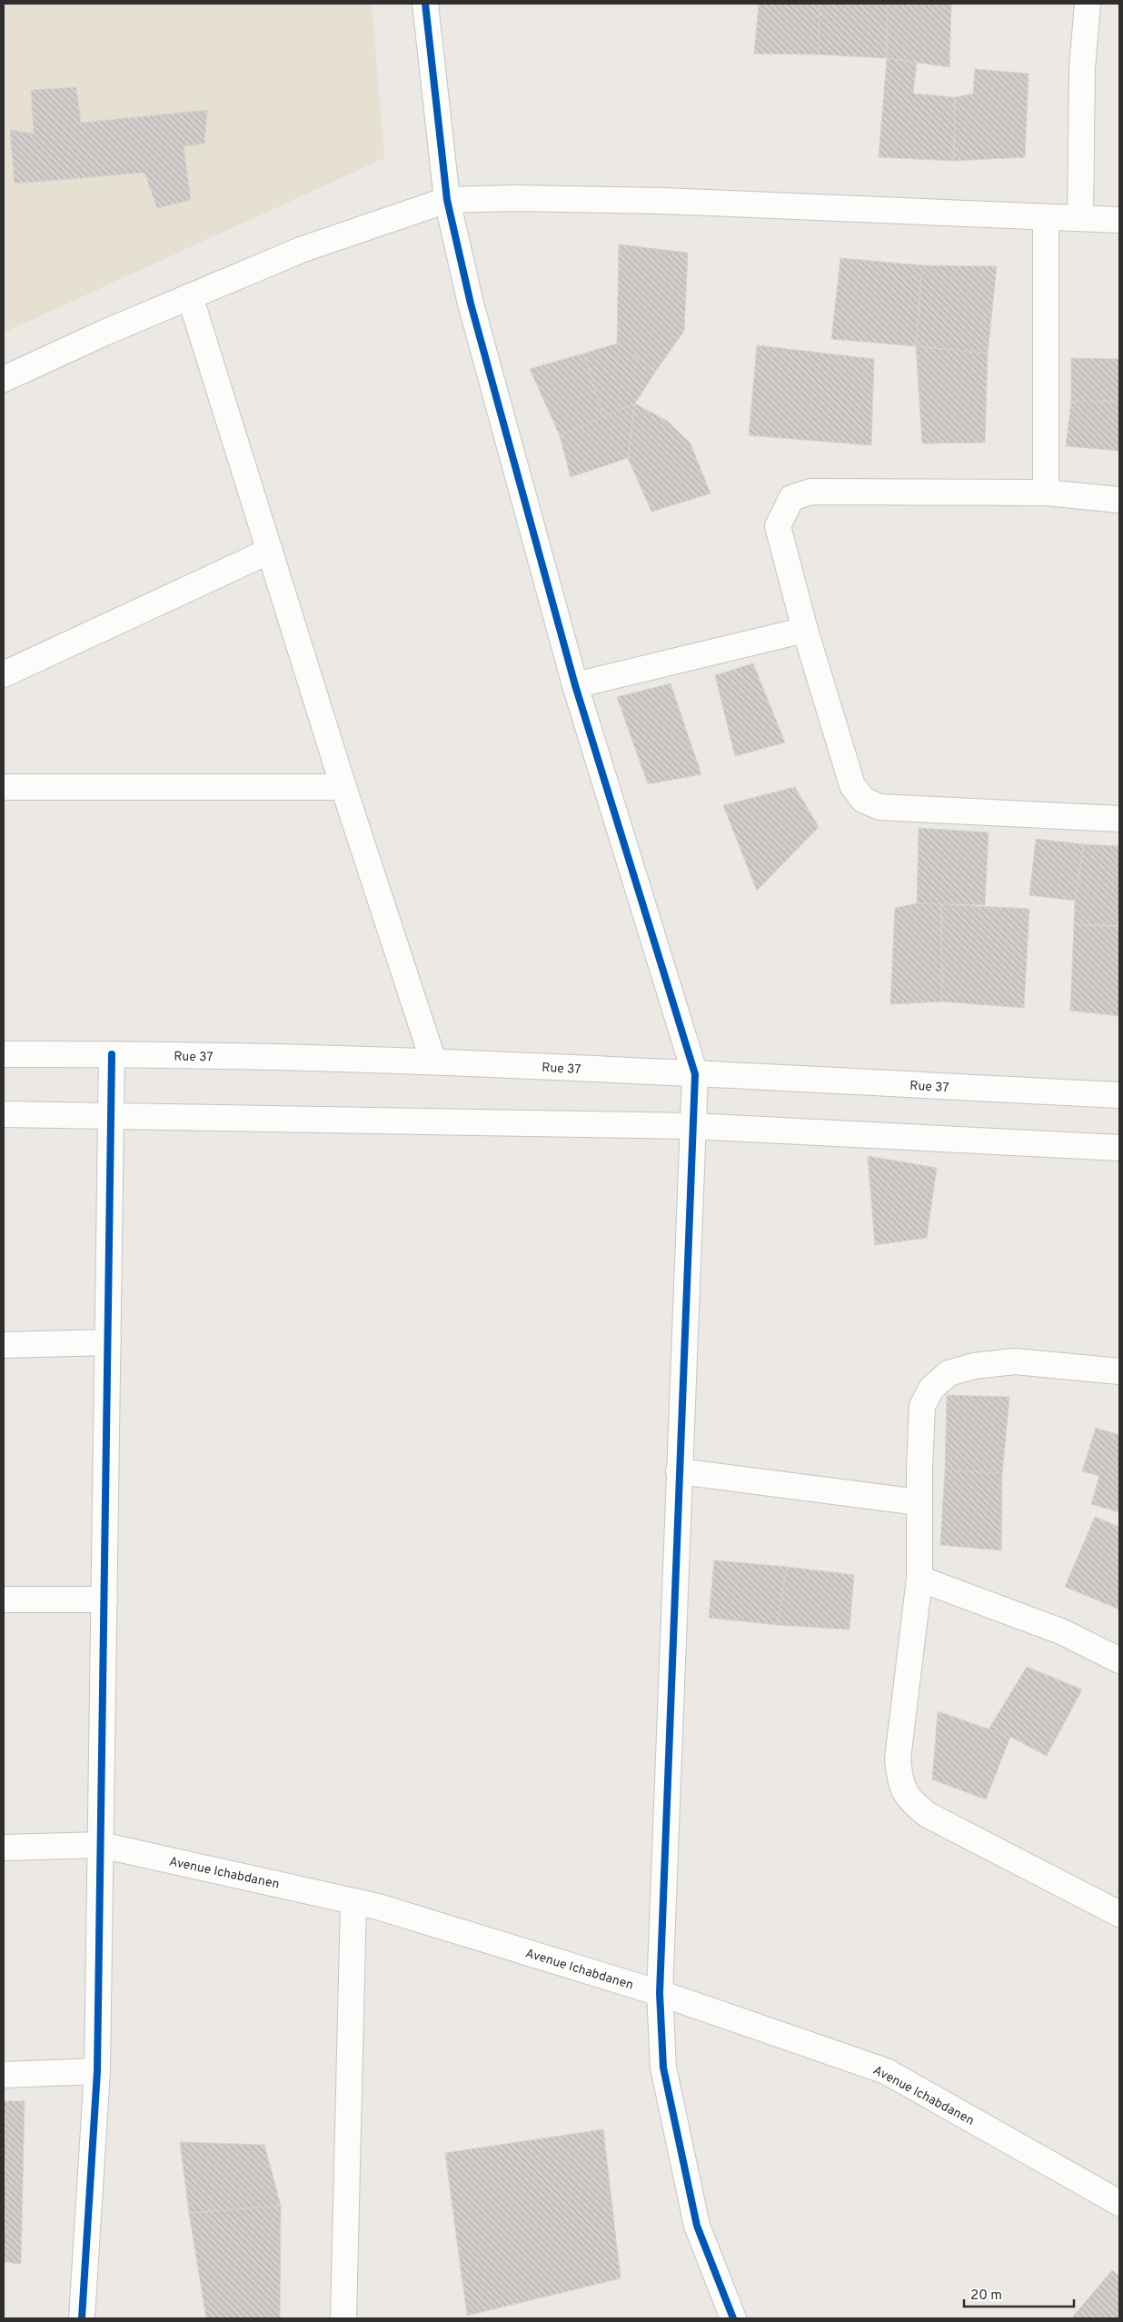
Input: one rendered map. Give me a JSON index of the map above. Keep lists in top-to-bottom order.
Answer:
{
  "streets": {
    "street": ["Rue 37", "Avenue Ichabdanen"]
  },
  "scale_bar": "20 m"
}
